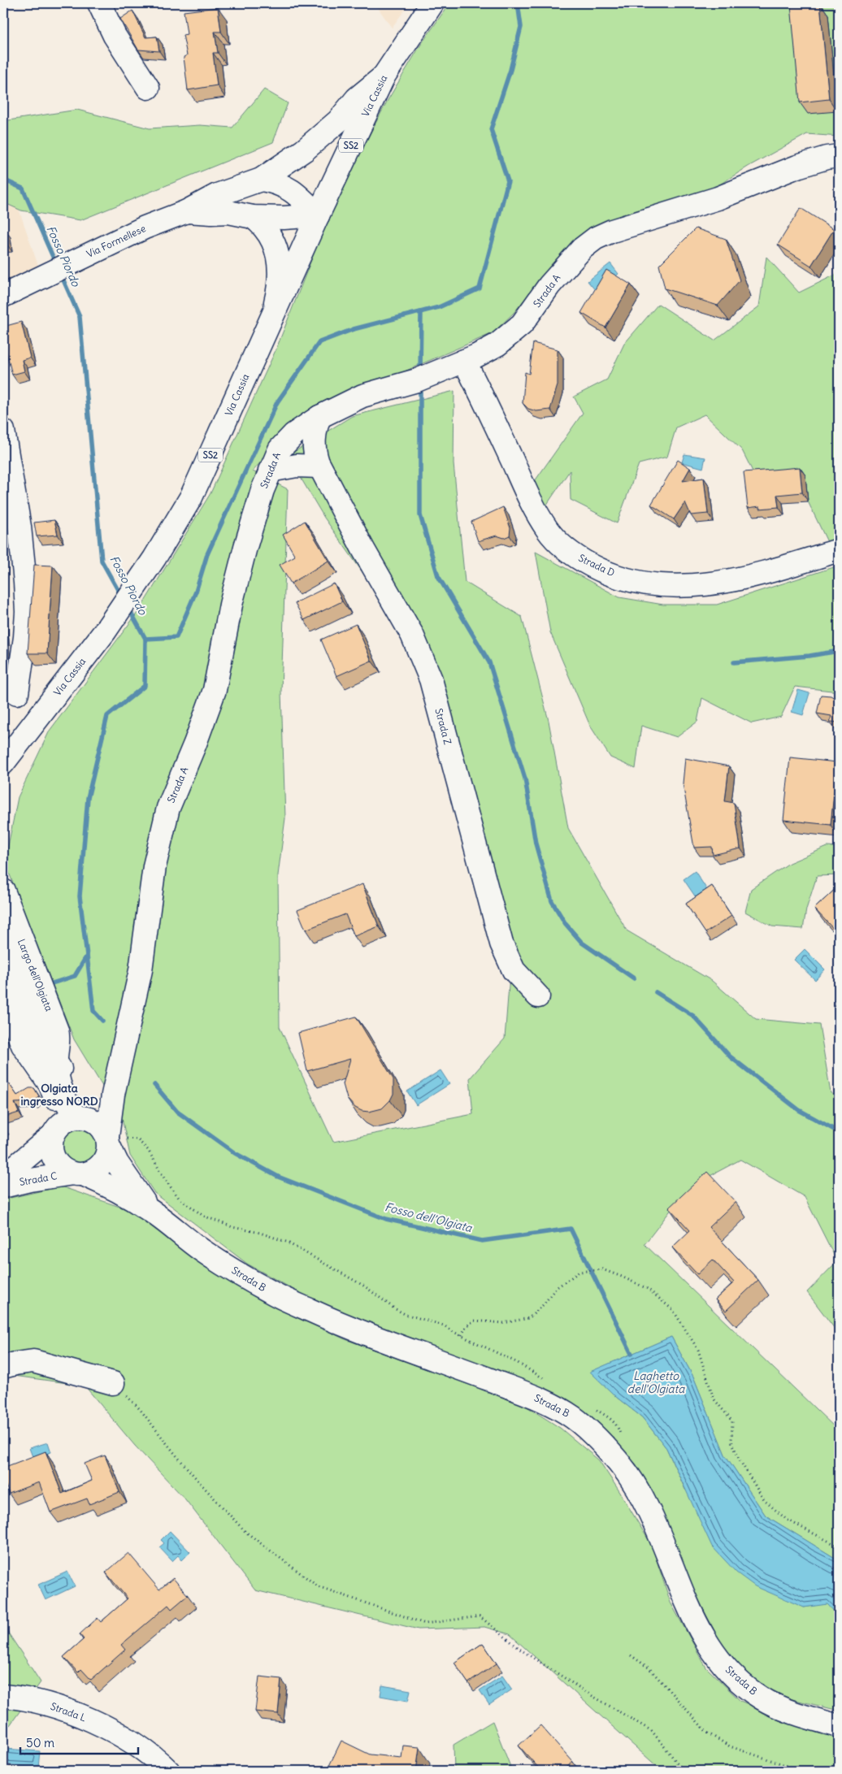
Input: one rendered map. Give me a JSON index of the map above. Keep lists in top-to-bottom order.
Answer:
{
  "streets": {
    "street": [
      "Via Cassia",
      "SS2",
      "Via Formellese",
      "Strada A",
      "Strada D",
      "Strada Z",
      "Largo dell'Olgiata",
      "Strada C",
      "Strada B",
      "Strada L"
    ]
  },
  "crossings": [
    ["Via Cassia", "Via Formellese"],
    ["Strada A", "Strada D"],
    ["Strada A", "Strada Z"],
    ["Strada A", "Largo dell'Olgiata"],
    ["Strada A", "Strada C"],
    ["Strada A", "Strada B"],
    ["Largo dell'Olgiata", "Strada C"],
    ["Largo dell'Olgiata", "Strada B"],
    ["Strada C", "Strada B"]
  ],
  "districts": ["Olgiata ingresso NORD"],
  "water": ["Fosso Piordo", "Fosso dell’Olgiata", "Laghetto dell'Olgiata"],
  "scale_bar": "50 m"
}
